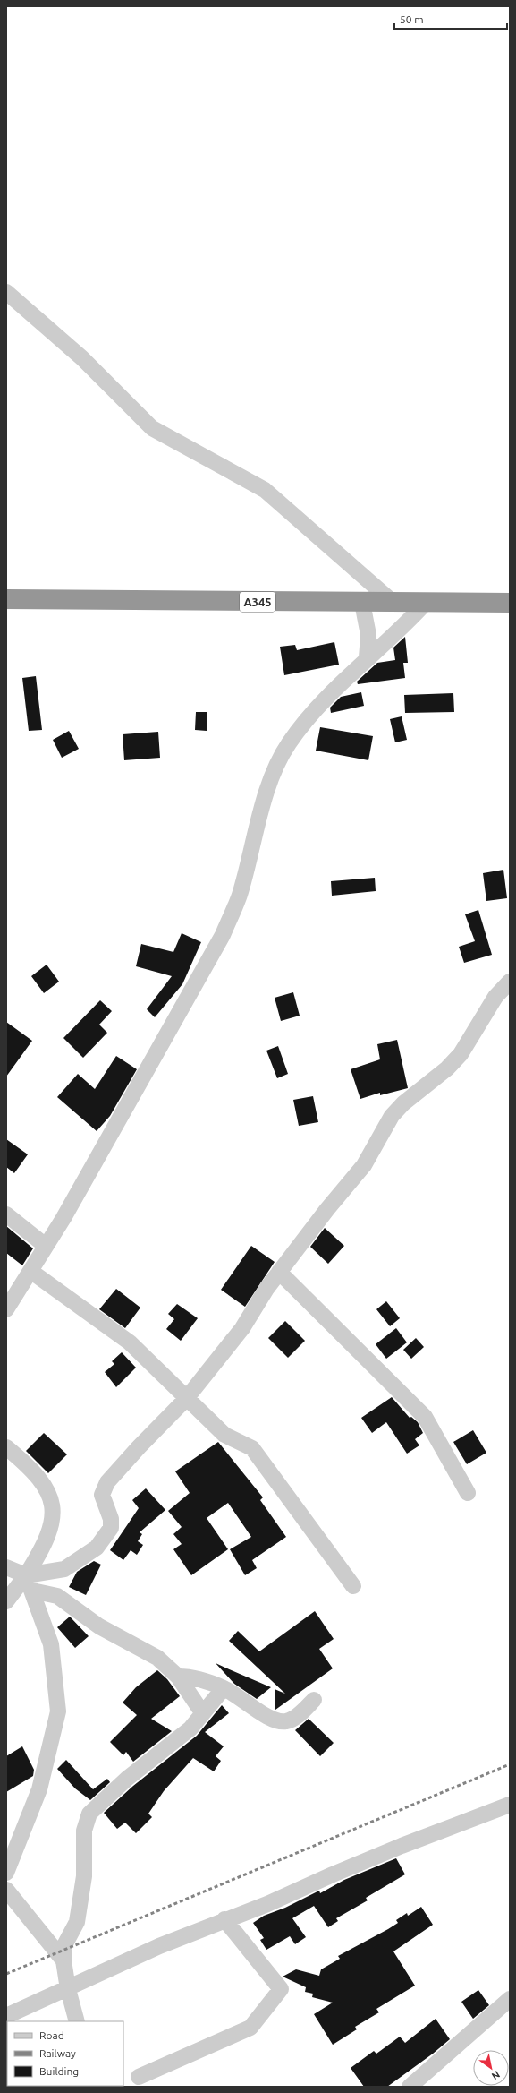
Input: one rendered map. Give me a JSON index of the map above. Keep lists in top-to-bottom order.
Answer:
{
  "streets": {
    "highway": ["A345"]
  },
  "legend": ["Road", "Railway", "Building"],
  "scale_bar": "50 m",
  "north": "bottom right"
}
